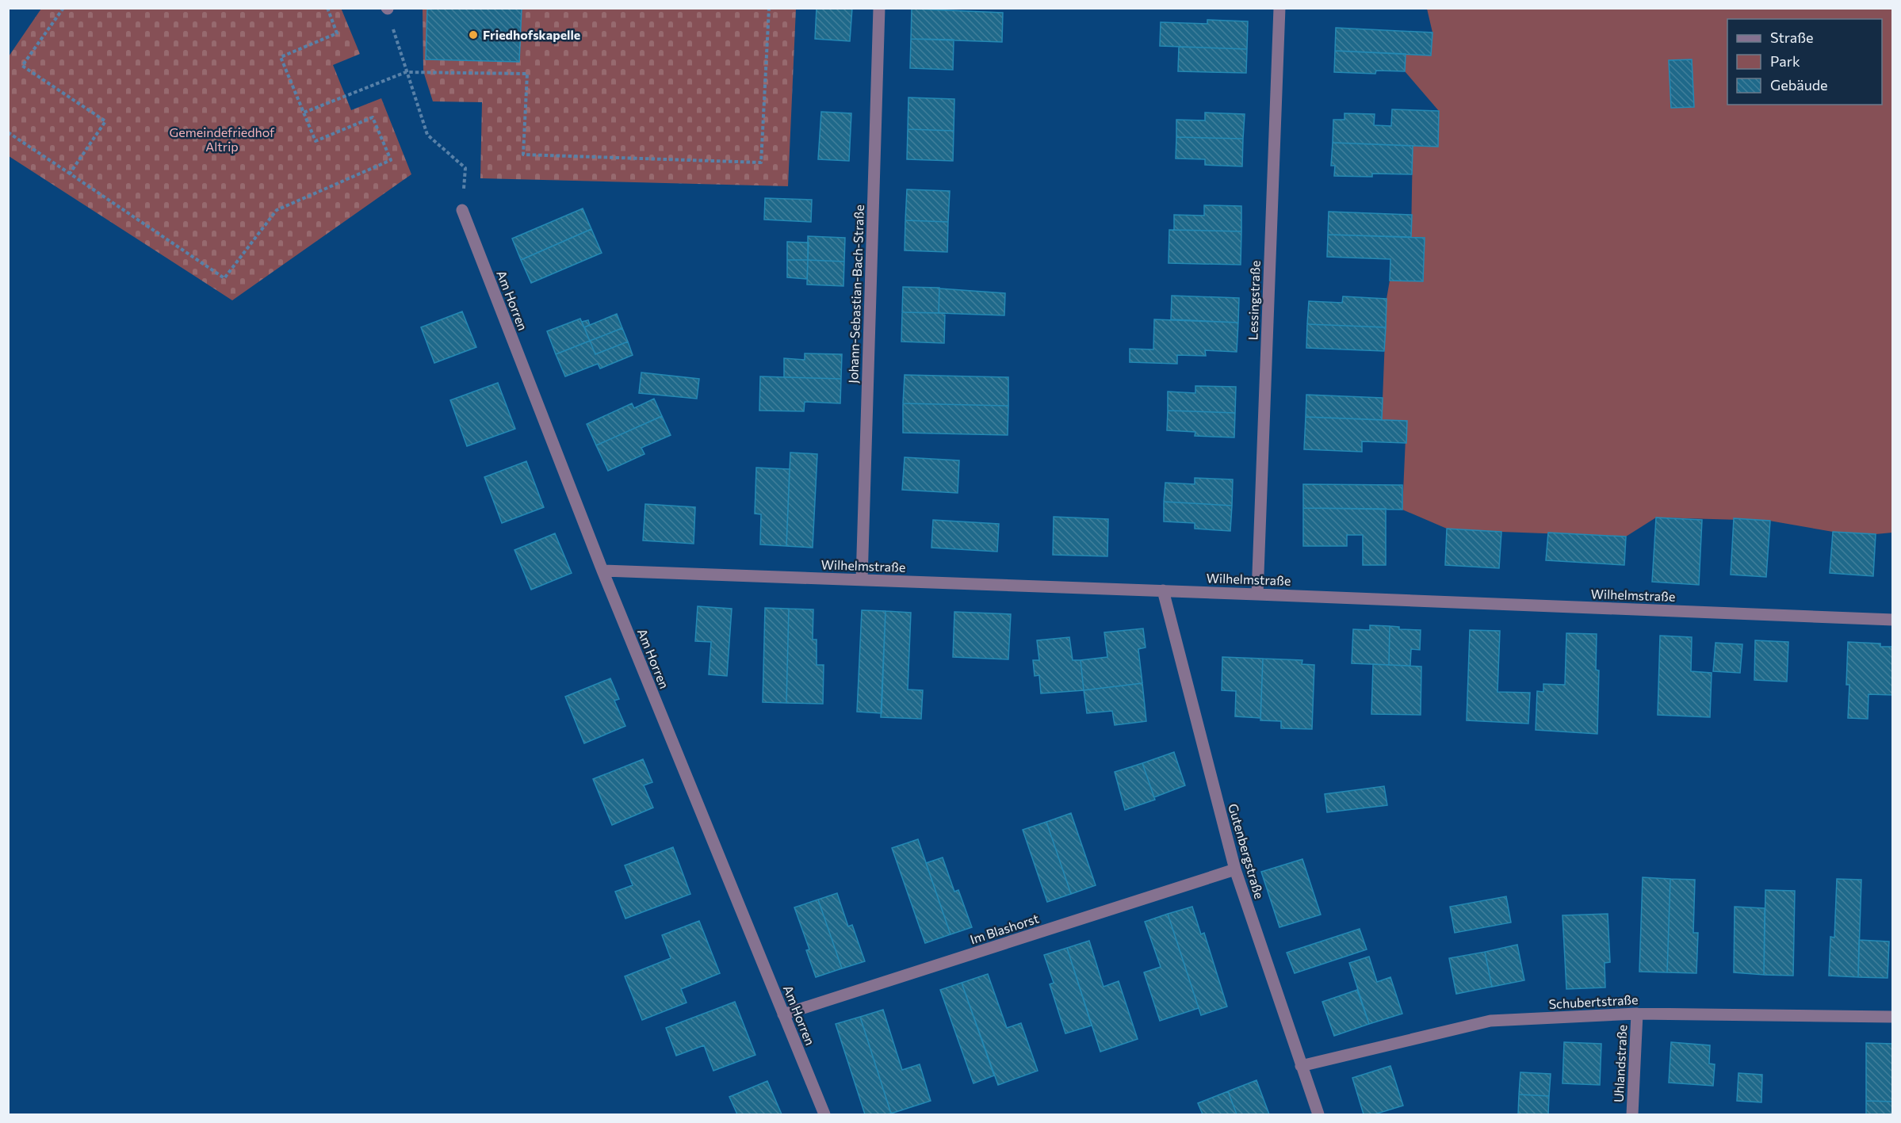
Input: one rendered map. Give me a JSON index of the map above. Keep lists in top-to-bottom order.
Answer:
{
  "streets": {
    "street": [
      "Johann-Sebastian-Bach-Straße",
      "Am Horren",
      "Lessingstraße",
      "Wilhelmstraße",
      "Gutenbergstraße",
      "Im Blashorst",
      "Schubertstraße",
      "Uhlandstraße"
    ]
  },
  "crossings": [
    ["Johann-Sebastian-Bach-Straße", "Wilhelmstraße"],
    ["Am Horren", "Wilhelmstraße"],
    ["Am Horren", "Im Blashorst"],
    ["Lessingstraße", "Wilhelmstraße"],
    ["Wilhelmstraße", "Gutenbergstraße"],
    ["Gutenbergstraße", "Im Blashorst"],
    ["Gutenbergstraße", "Schubertstraße"],
    ["Schubertstraße", "Uhlandstraße"]
  ],
  "parks": ["Gemeindefriedhof Altrip"],
  "places": ["Friedhofskapelle"],
  "legend": ["Straße", "Park", "Gebäude"]
}
